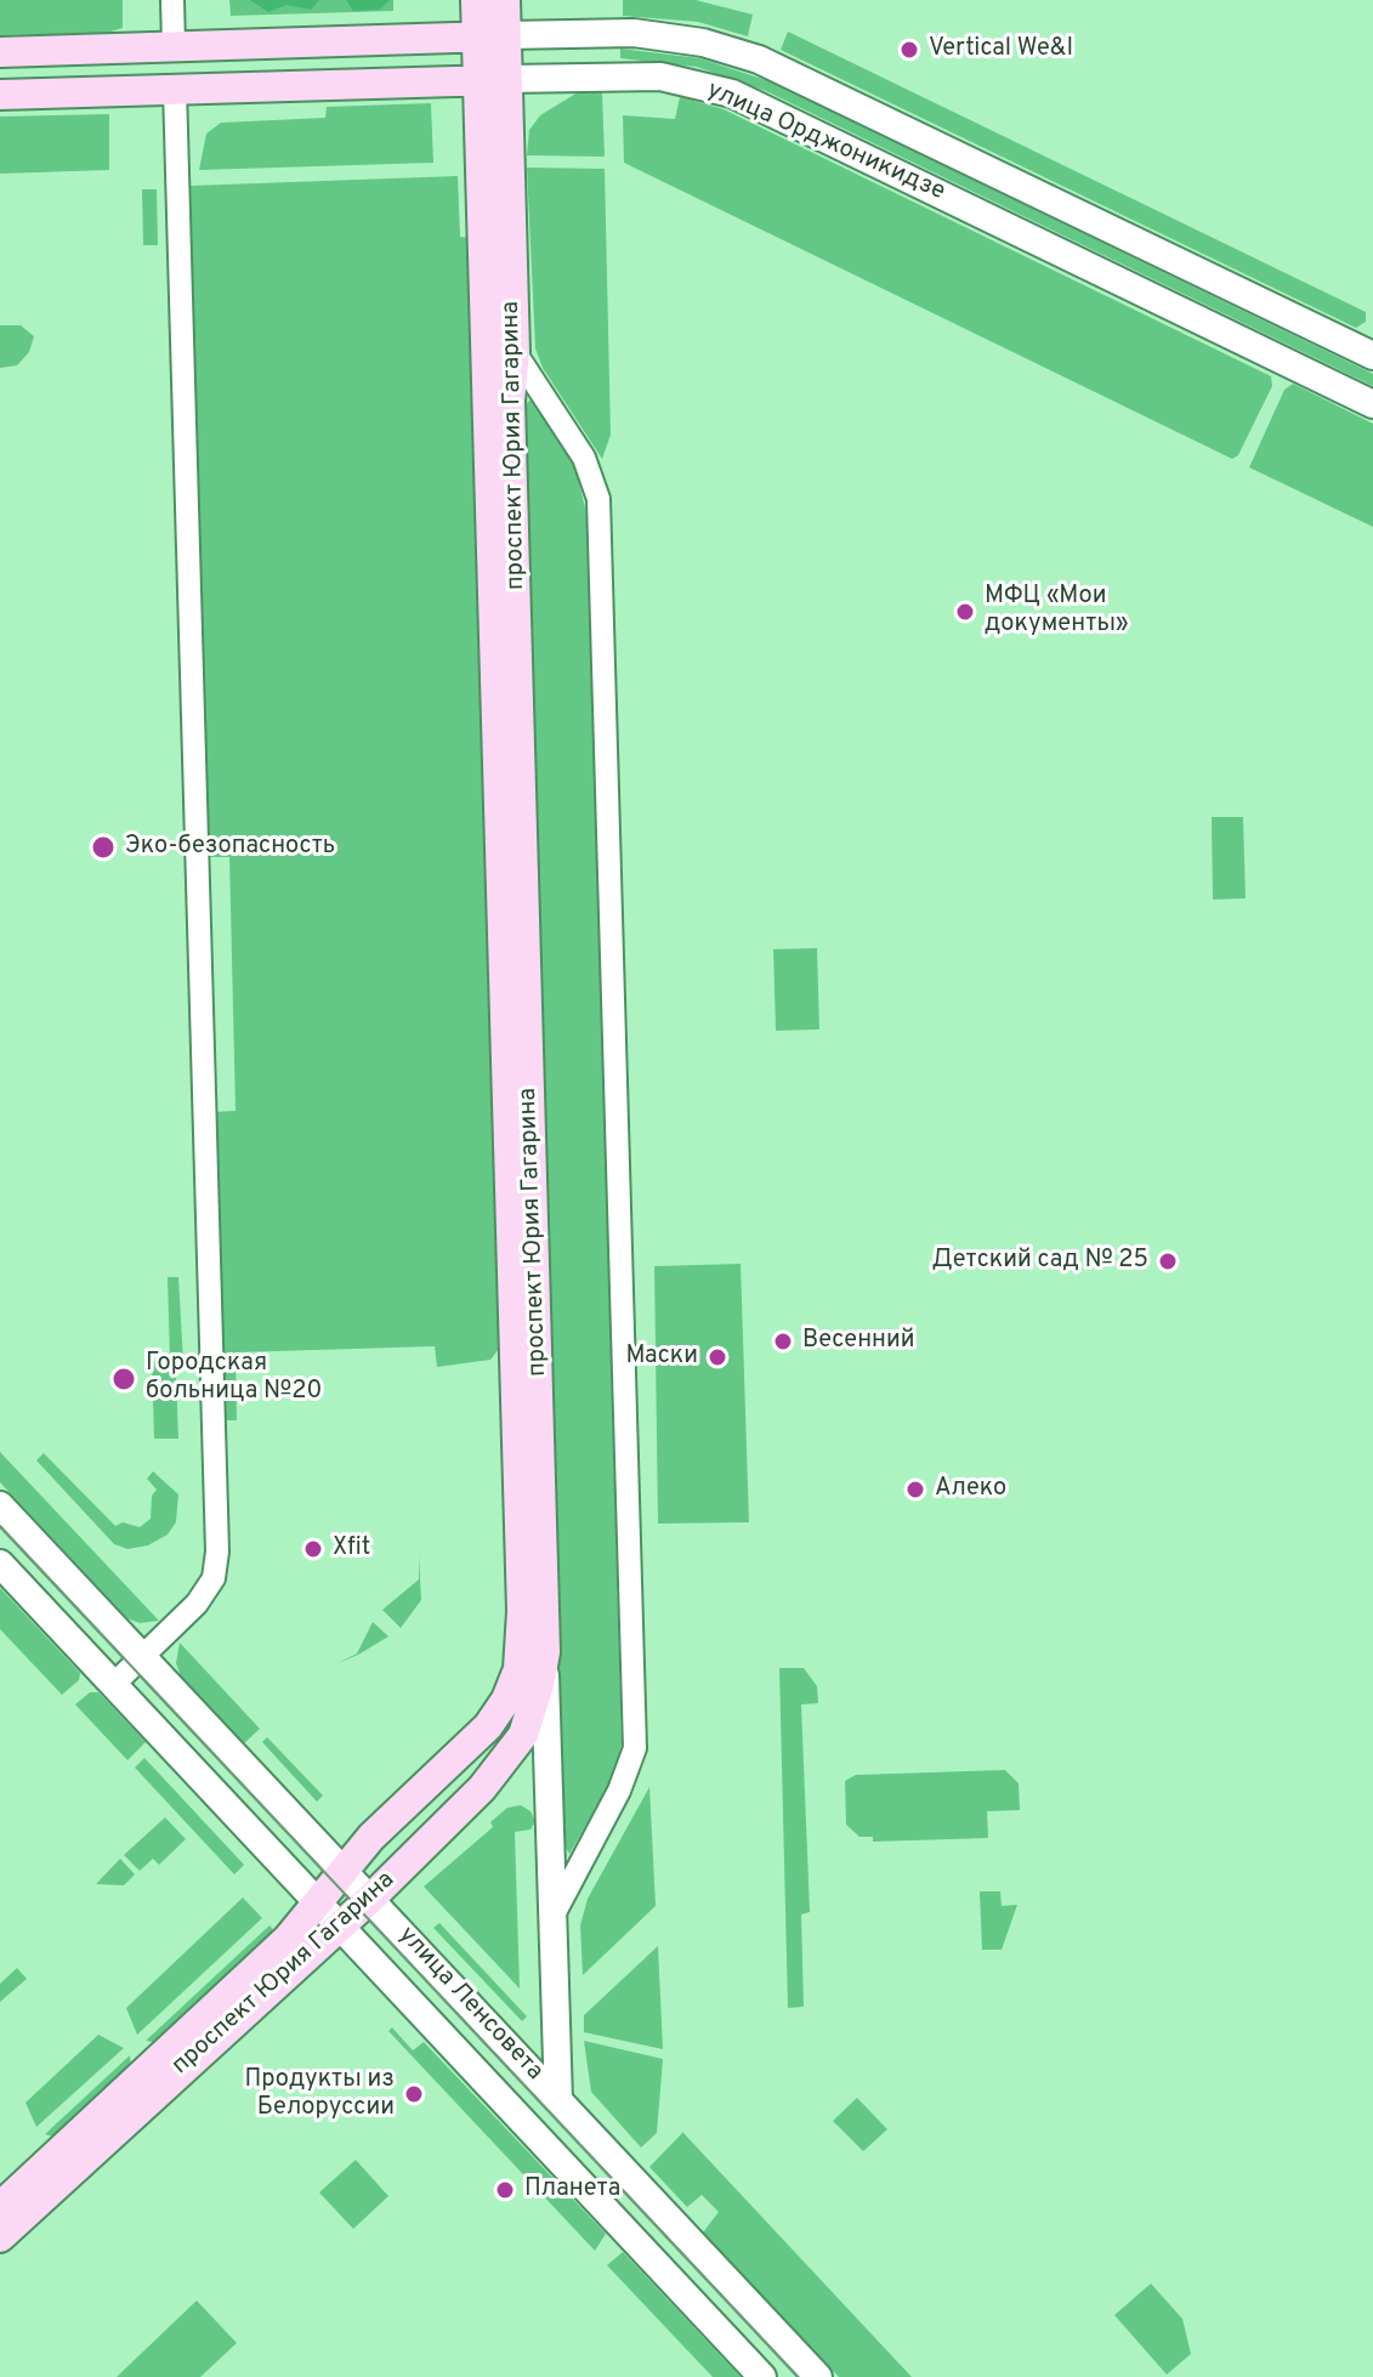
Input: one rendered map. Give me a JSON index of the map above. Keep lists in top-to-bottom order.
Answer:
{
  "streets": {
    "main road": ["улица Орджоникидзе", "проспект Юрия Гагарина"],
    "street": ["улица Ленсовета"]
  },
  "crossings": [
    ["улица Орджоникидзе", "проспект Юрия Гагарина"],
    ["проспект Юрия Гагарина", "улица Ленсовета"]
  ],
  "places": [
    "Vertical We&I",
    "МФЦ «Мои документы»",
    "Эко-безопасность",
    "Детский сад № 25",
    "Весенний",
    "Маски",
    "Городская больница №20",
    "Алеко",
    "Xfit",
    "Продукты из Белоруссии",
    "Планета"
  ]
}
